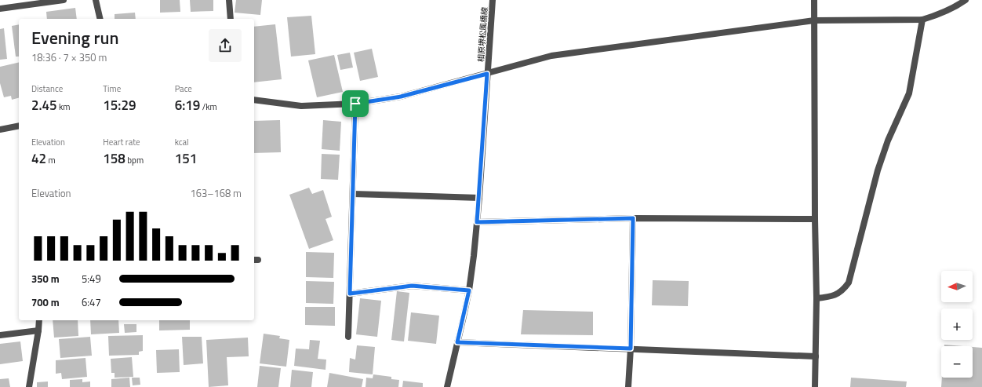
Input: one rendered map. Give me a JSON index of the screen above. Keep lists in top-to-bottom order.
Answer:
{
  "streets": {
    "street": ["相原堺松風橋線"]
  },
  "north": "left",
  "page": {
    "heading": ["Evening run", "18:36 · 7 × 350 m"],
    "stats": [
      ["Distance", "2.45 km"],
      ["Time", "15:29"],
      ["Pace", "6:19 /km"],
      ["Elevation", "42 m"],
      ["Heart rate", "158 bpm"],
      ["kcal", "151"]
    ],
    "chart": ["Elevation", "163–168 m"],
    "list": [
      {
        "name": "350 m",
        "note": "5:49"
      },
      {
        "name": "700 m",
        "note": "6:47"
      }
    ],
    "map_buttons": ["+", "−"]
  }
}
